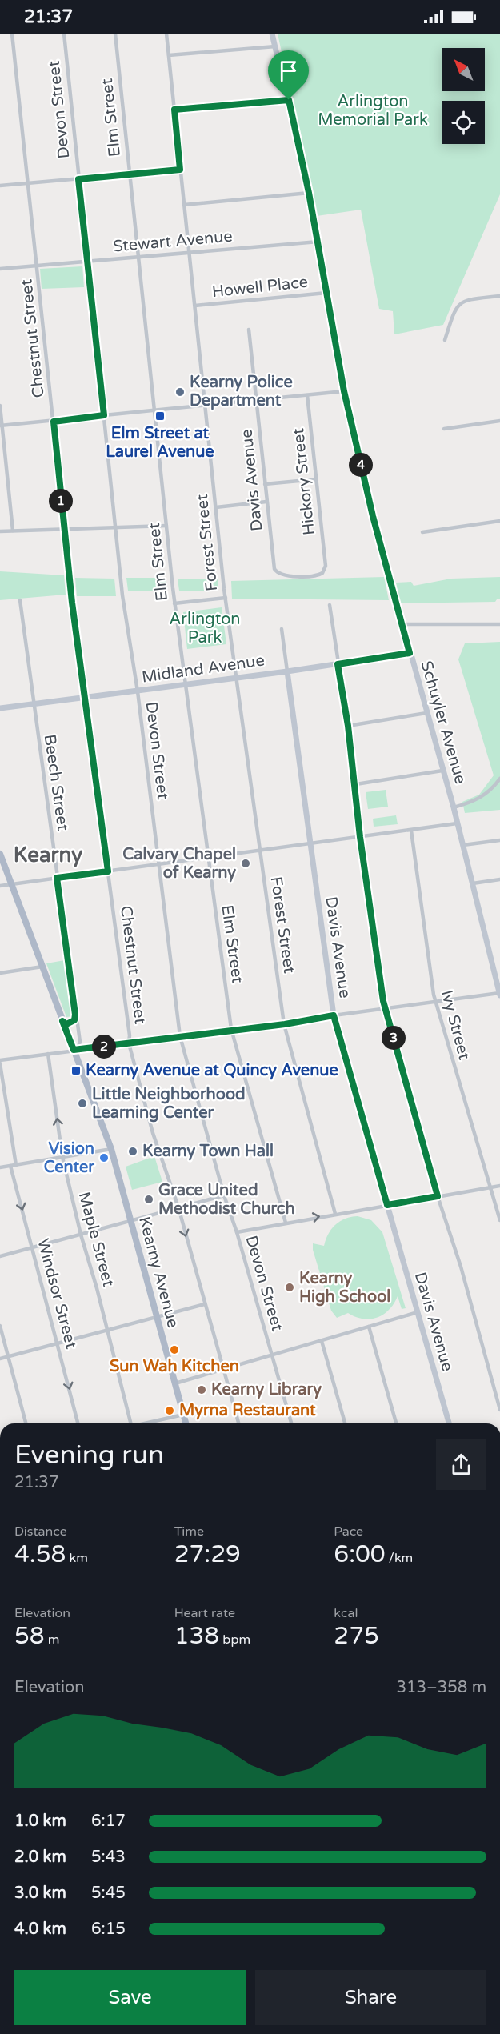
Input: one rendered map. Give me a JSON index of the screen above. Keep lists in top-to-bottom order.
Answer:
{
  "streets": {
    "main road": ["Kearny Avenue"],
    "street": [
      "Devon Street",
      "Elm Street",
      "Stewart Avenue",
      "Howell Place",
      "Chestnut Street",
      "Davis Avenue",
      "Hickory Street",
      "Forest Street",
      "Midland Avenue",
      "Schuyler Avenue",
      "Beech Street",
      "Ivy Street",
      "Maple Street",
      "Windsor Street"
    ]
  },
  "crossings": [
    ["Devon Street", "Stewart Avenue"],
    ["Devon Street", "Midland Avenue"],
    ["Elm Street", "Stewart Avenue"],
    ["Elm Street", "Midland Avenue"],
    ["Stewart Avenue", "Chestnut Street"],
    ["Stewart Avenue", "Forest Street"],
    ["Stewart Avenue", "Schuyler Avenue"],
    ["Howell Place", "Forest Street"],
    ["Howell Place", "Schuyler Avenue"],
    ["Chestnut Street", "Midland Avenue"],
    ["Davis Avenue", "Hickory Street"],
    ["Davis Avenue", "Midland Avenue"],
    ["Forest Street", "Midland Avenue"],
    ["Midland Avenue", "Schuyler Avenue"],
    ["Midland Avenue", "Beech Street"],
    ["Beech Street", "Kearny Avenue"]
  ],
  "one_way": ["Windsor Street"],
  "districts": ["Kearny"],
  "parks": ["Arlington Memorial Park", "Arlington Park"],
  "places": {
    "other": [
      "Kearny Police Department",
      "Calvary Chapel of Kearny",
      "Little Neighborhood Learning Center",
      "Kearny Town Hall",
      "Vision Center",
      "Grace United Methodist Church",
      "Kearny High School",
      "Sun Wah Kitchen",
      "Kearny Library",
      "Myrna Restaurant"
    ],
    "transit": ["Elm Street at Laurel Avenue", "Kearny Avenue at Quincy Avenue"]
  },
  "north": "top left",
  "page": {
    "status": "21:37",
    "pins": [
      "4",
      "1",
      "3",
      "2"
    ],
    "heading": ["Evening run", "21:37"],
    "stats": [
      ["Distance", "4.58 km"],
      ["Time", "27:29"],
      ["Pace", "6:00 /km"],
      ["Elevation", "58 m"],
      ["Heart rate", "138 bpm"],
      ["kcal", "275"]
    ],
    "chart": ["Elevation", "313–358 m"],
    "list": [
      {
        "name": "1.0 km",
        "note": "6:17"
      },
      {
        "name": "2.0 km",
        "note": "5:43"
      },
      {
        "name": "3.0 km",
        "note": "5:45"
      },
      {
        "name": "4.0 km",
        "note": "6:15"
      }
    ],
    "buttons": ["Save", "Share"]
  }
}
